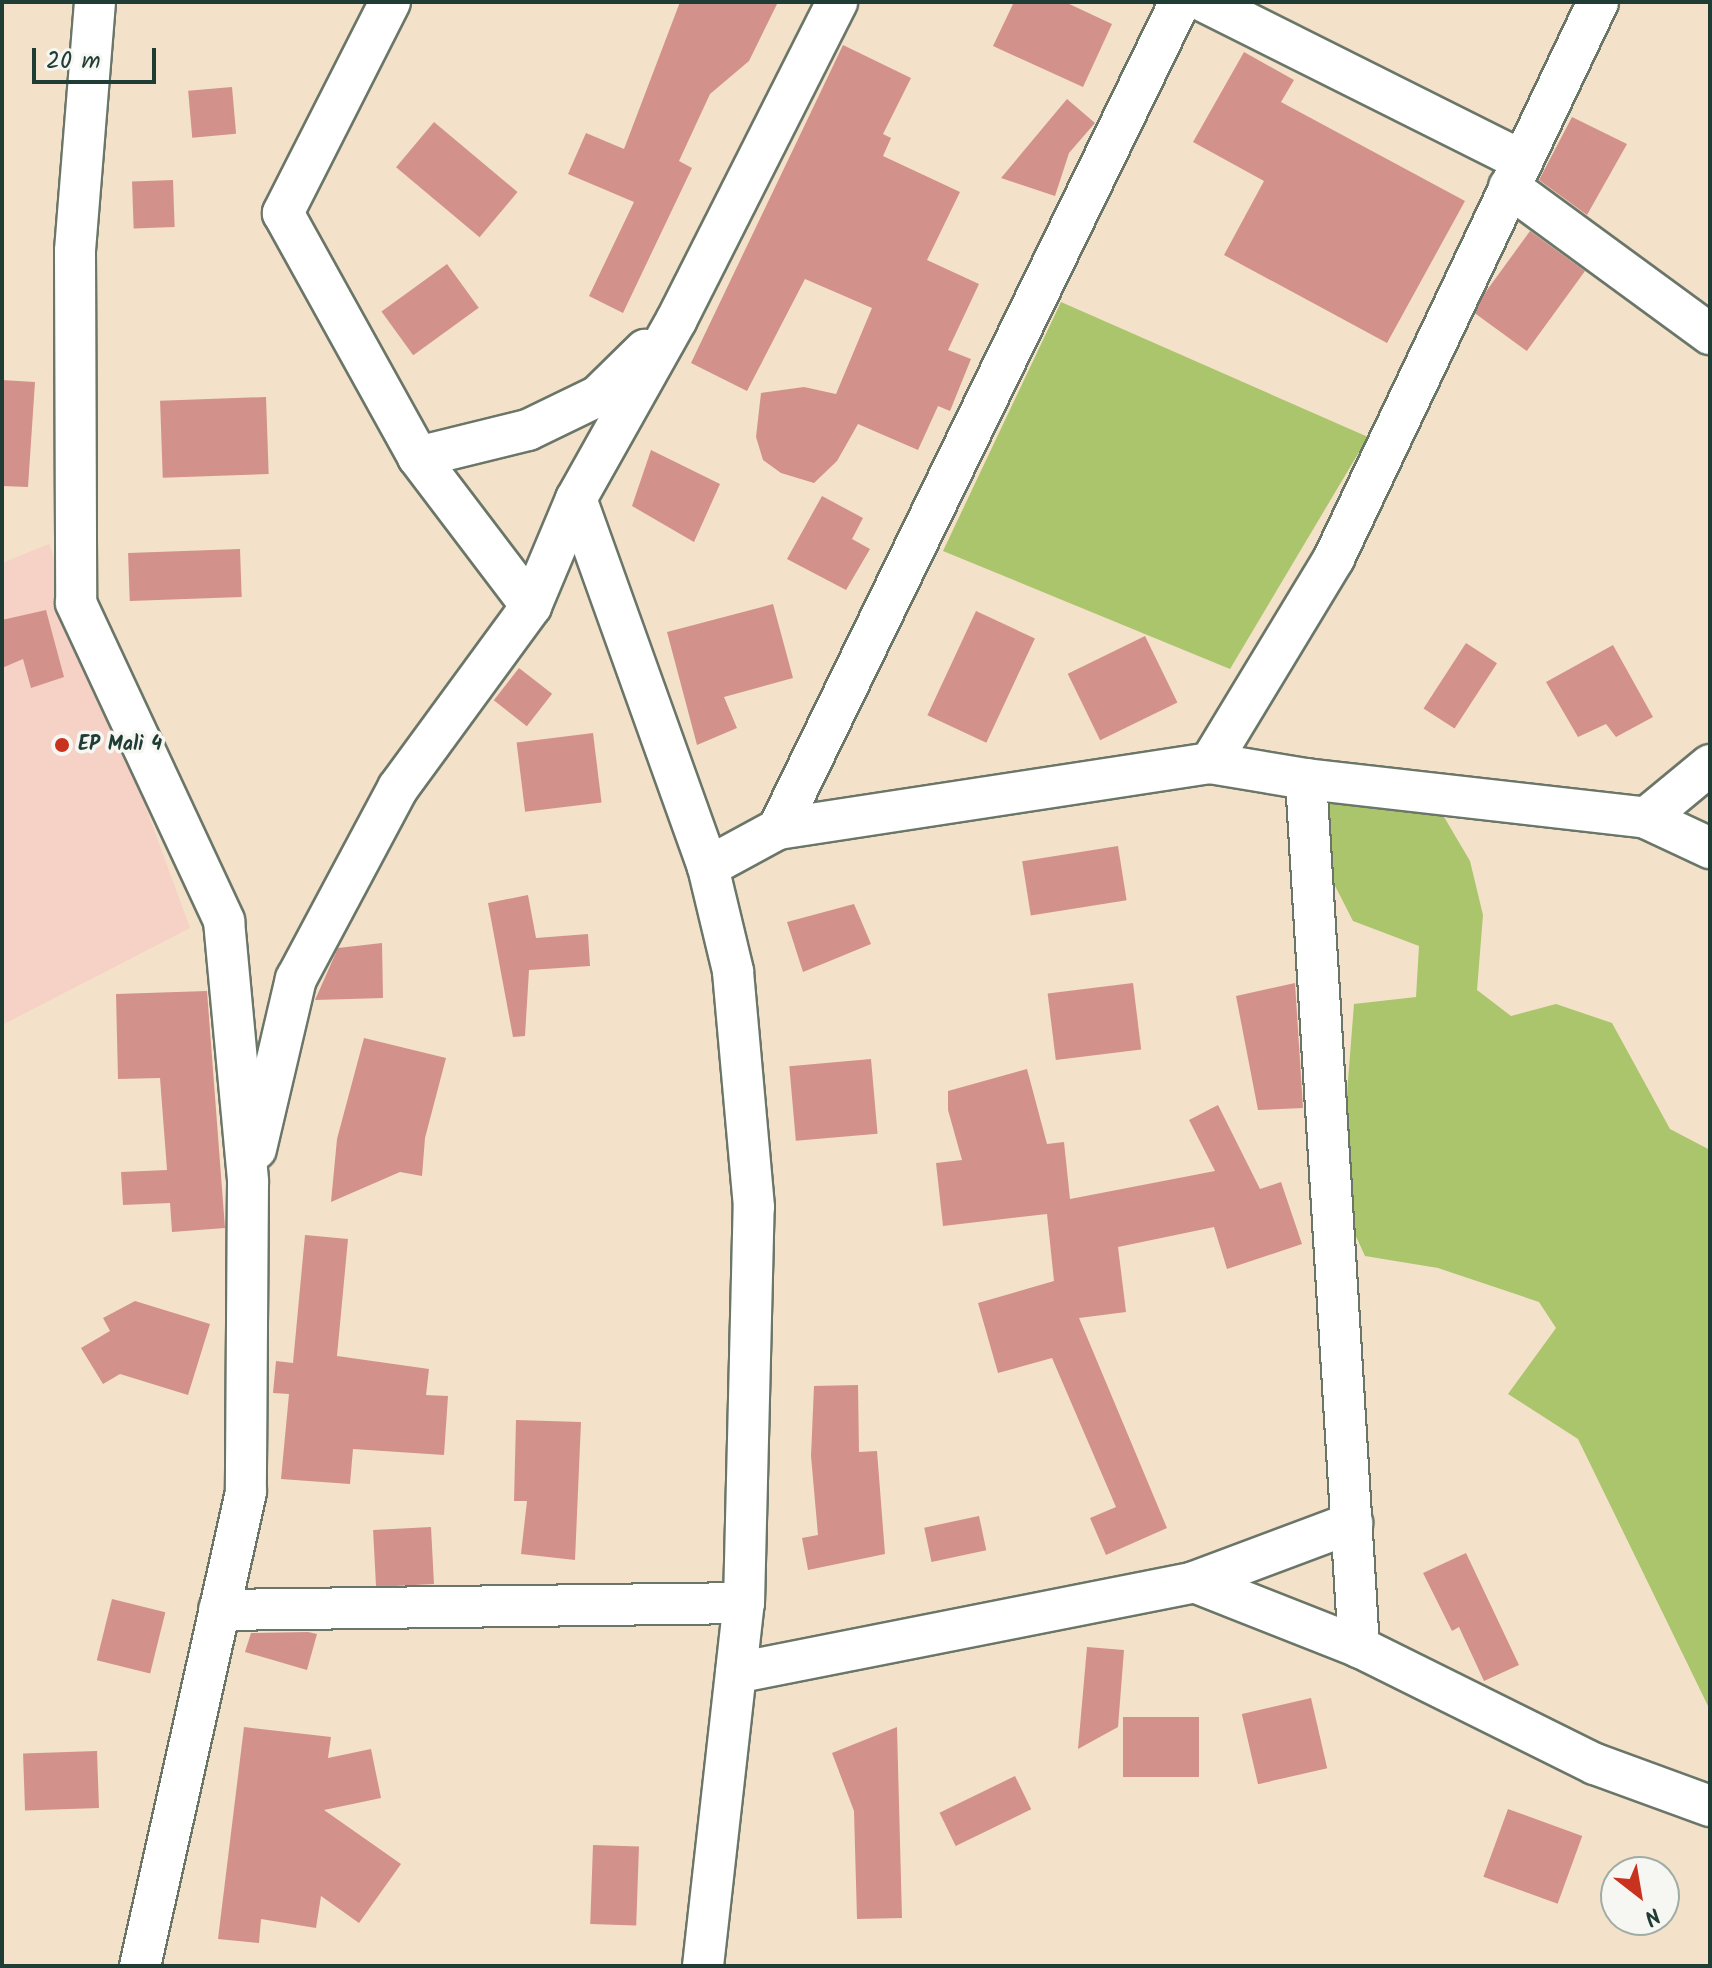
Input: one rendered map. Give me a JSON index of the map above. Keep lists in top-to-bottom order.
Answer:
{
  "places": ["EP Mali 4"],
  "scale_bar": "20 m",
  "north": "bottom right"
}
